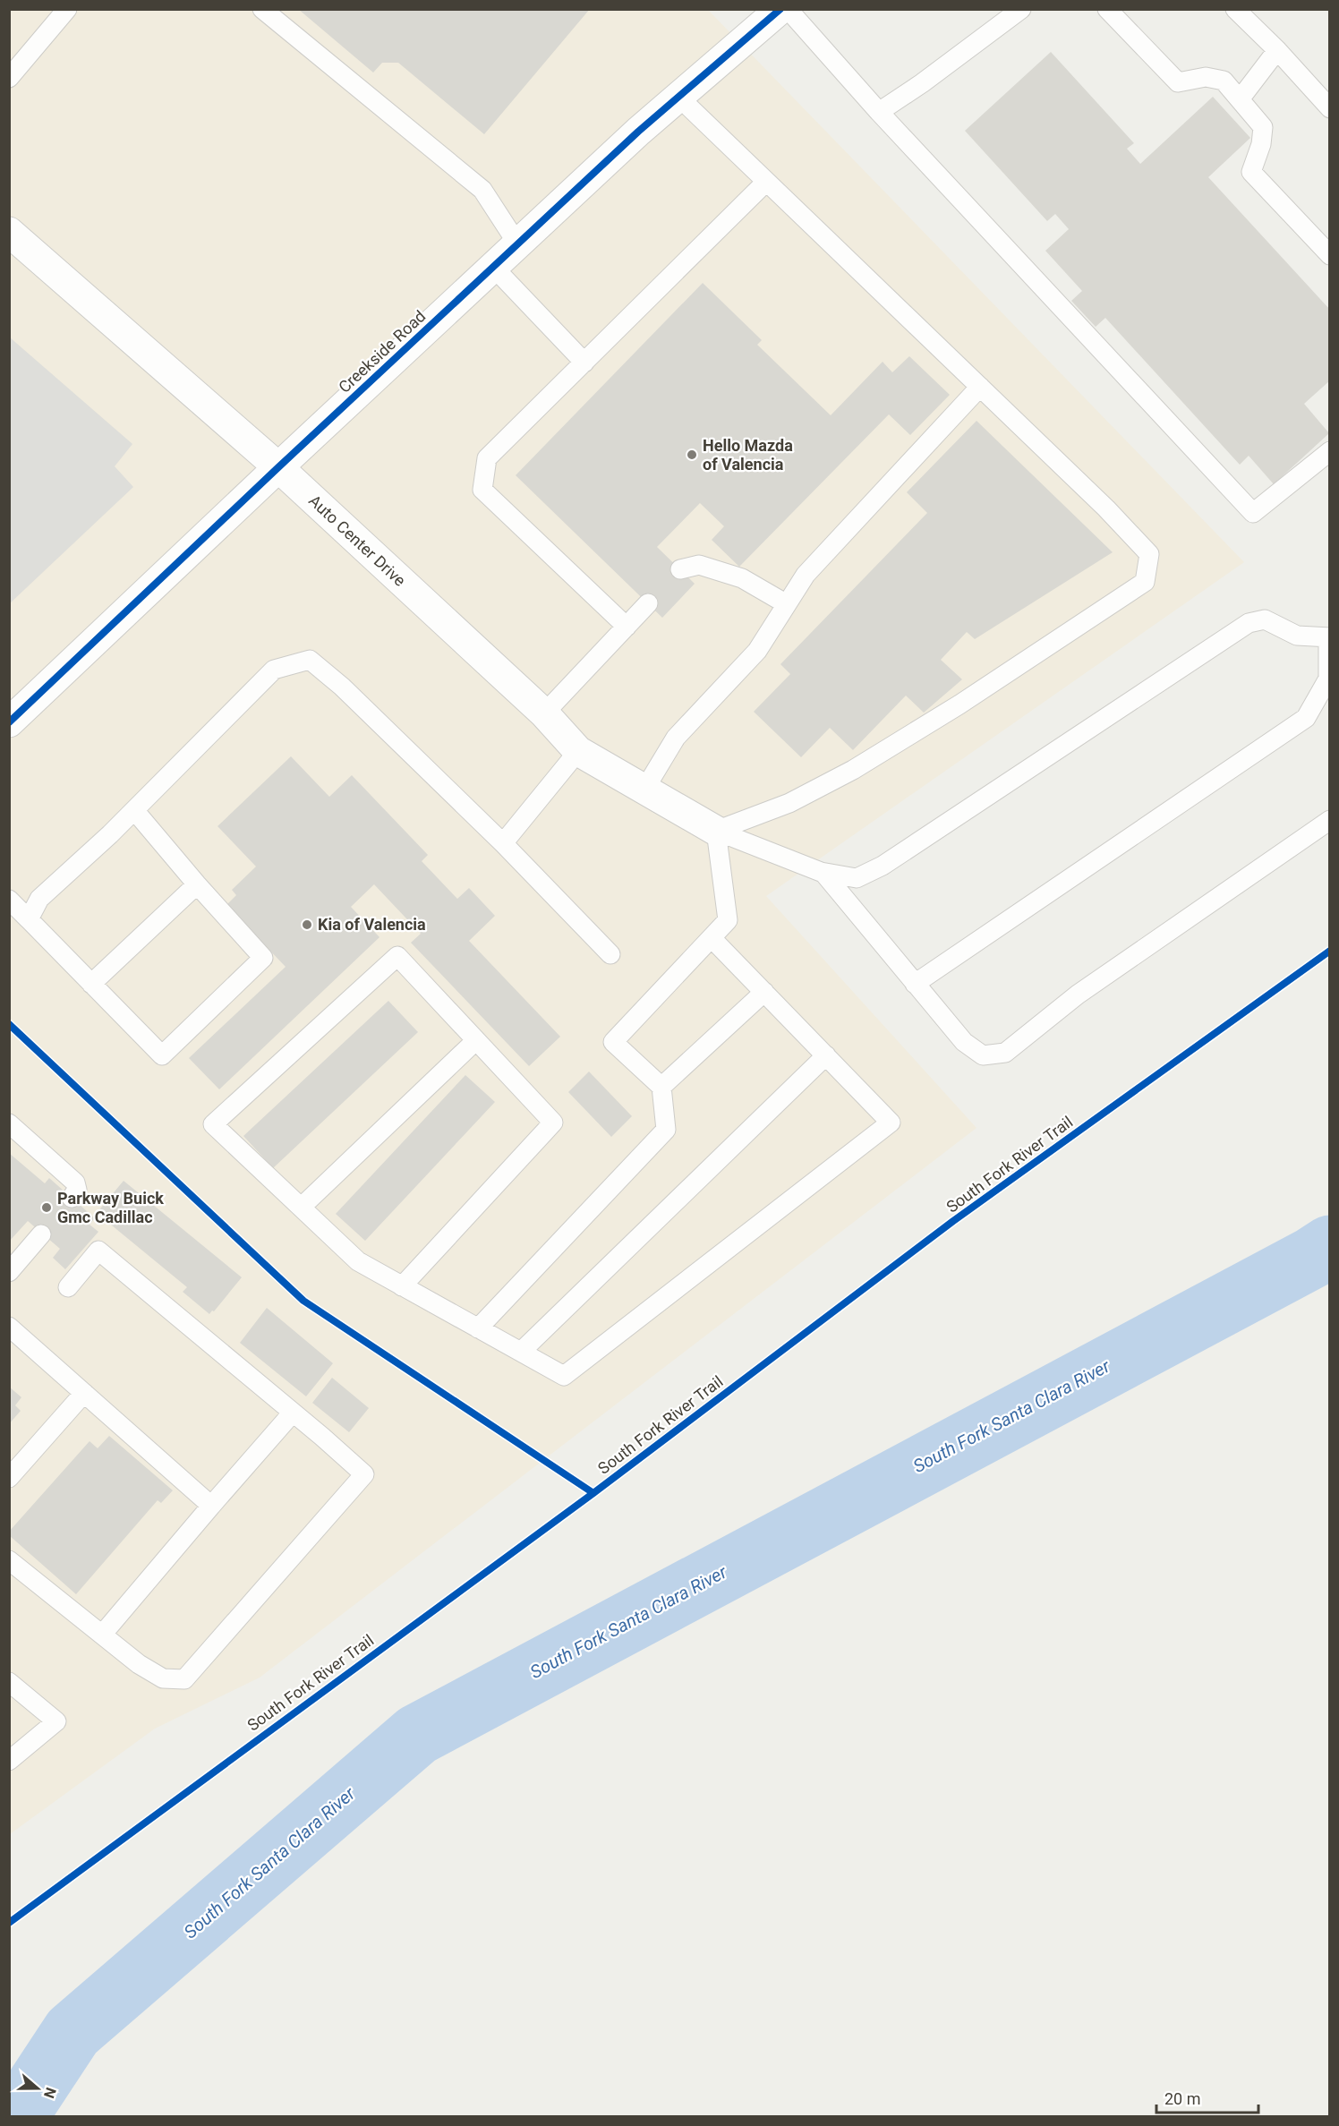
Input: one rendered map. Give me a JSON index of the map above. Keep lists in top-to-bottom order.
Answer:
{
  "streets": {
    "street": ["Creekside Road", "Auto Center Drive"],
    "cycle path": ["South Fork River Trail"]
  },
  "crossings": [
    ["Creekside Road", "Auto Center Drive"]
  ],
  "water": ["South Fork Santa Clara River"],
  "places": ["Hello Mazda of Valencia", "Kia of Valencia", "Parkway Buick Gmc Cadillac"],
  "scale_bar": "20 m",
  "north": "right"
}
